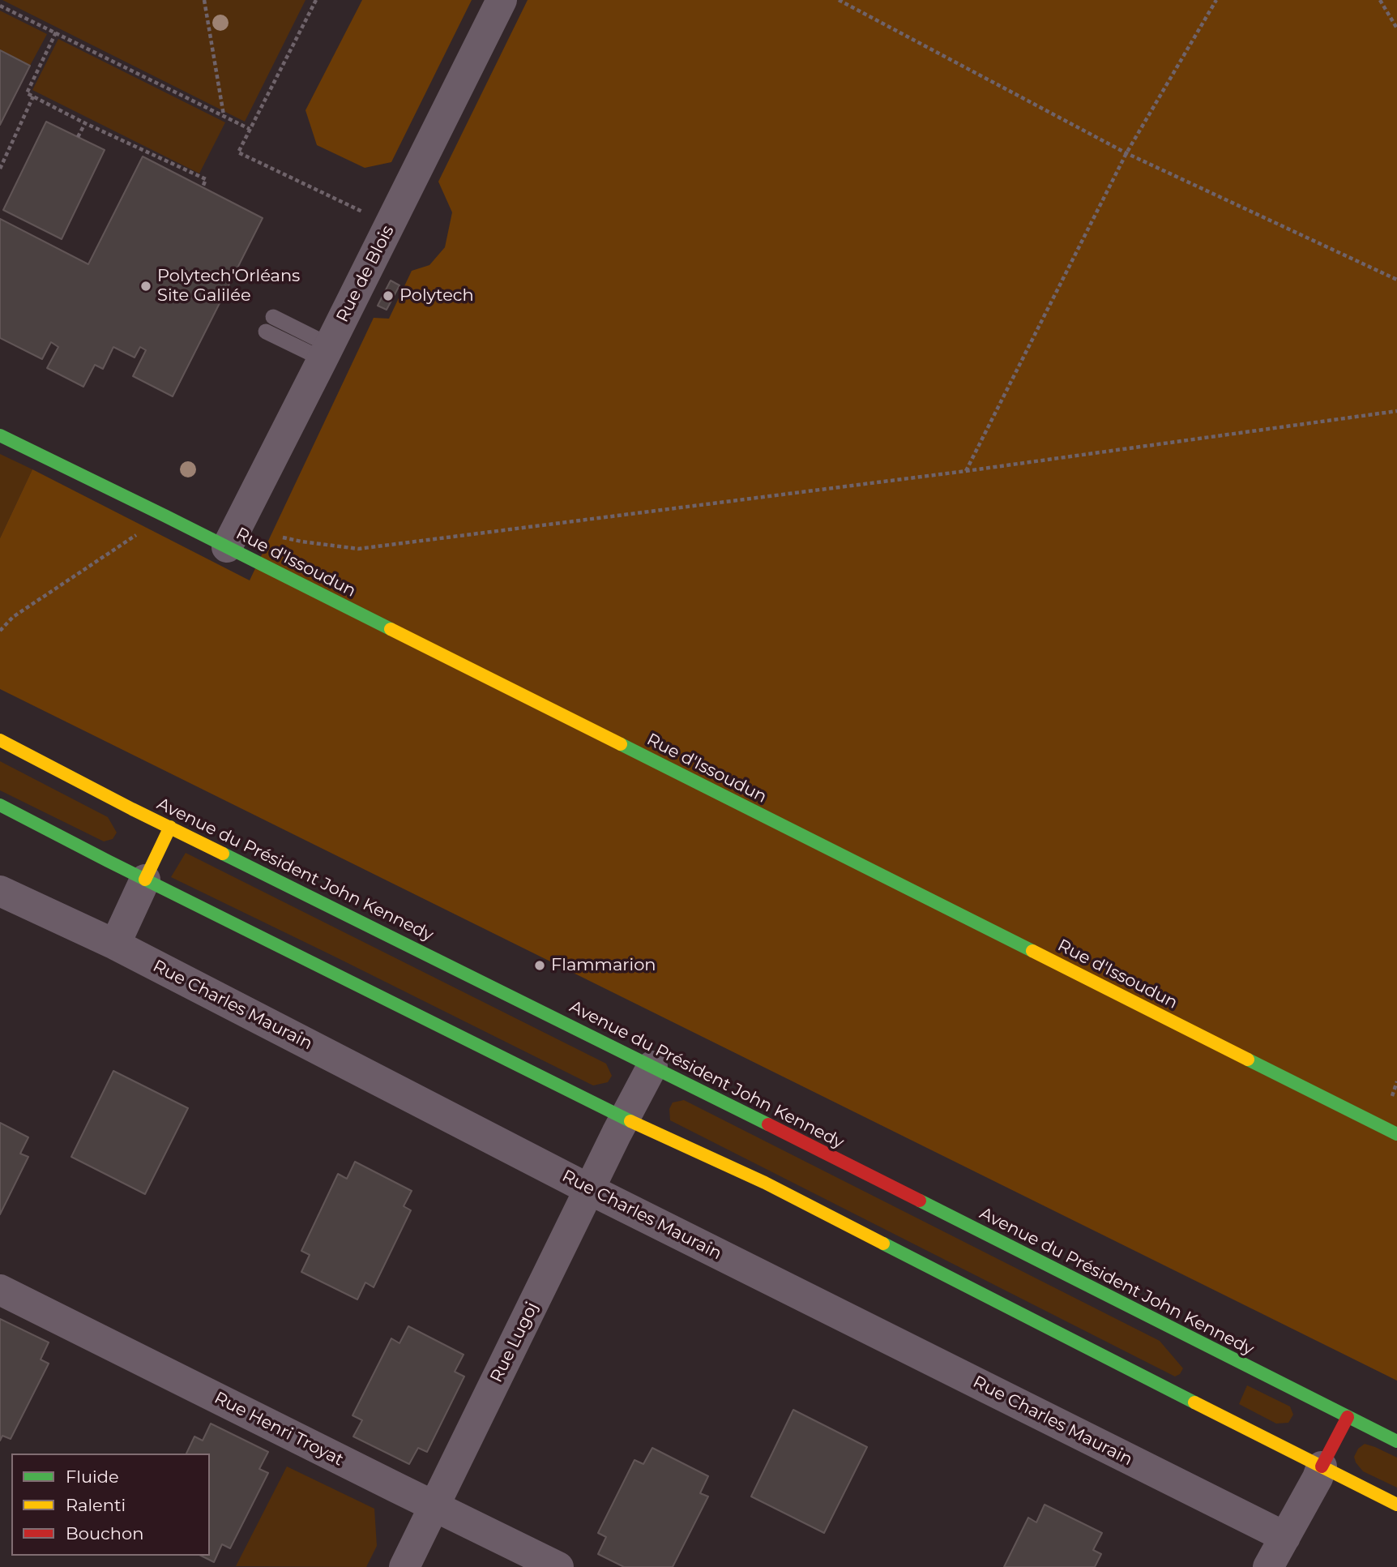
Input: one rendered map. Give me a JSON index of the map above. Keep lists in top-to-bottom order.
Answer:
{
  "streets": {
    "main road": ["Rue d'Issoudun", "Avenue du Président John Kennedy"],
    "street": [
      "Rue de Blois",
      "Rue Charles Maurain",
      "Rue Lugoj",
      "Rue Henri Troyat"
    ]
  },
  "crossings": [
    ["Rue de Blois", "Rue d'Issoudun"],
    ["Avenue du Président John Kennedy", "Rue Lugoj"],
    ["Rue Charles Maurain", "Rue Lugoj"],
    ["Rue Lugoj", "Rue Henri Troyat"]
  ],
  "places": ["Polytech'Orléans Site Galilée", "Polytech", "Flammarion"],
  "legend": ["Fluide", "Ralenti", "Bouchon"]
}
